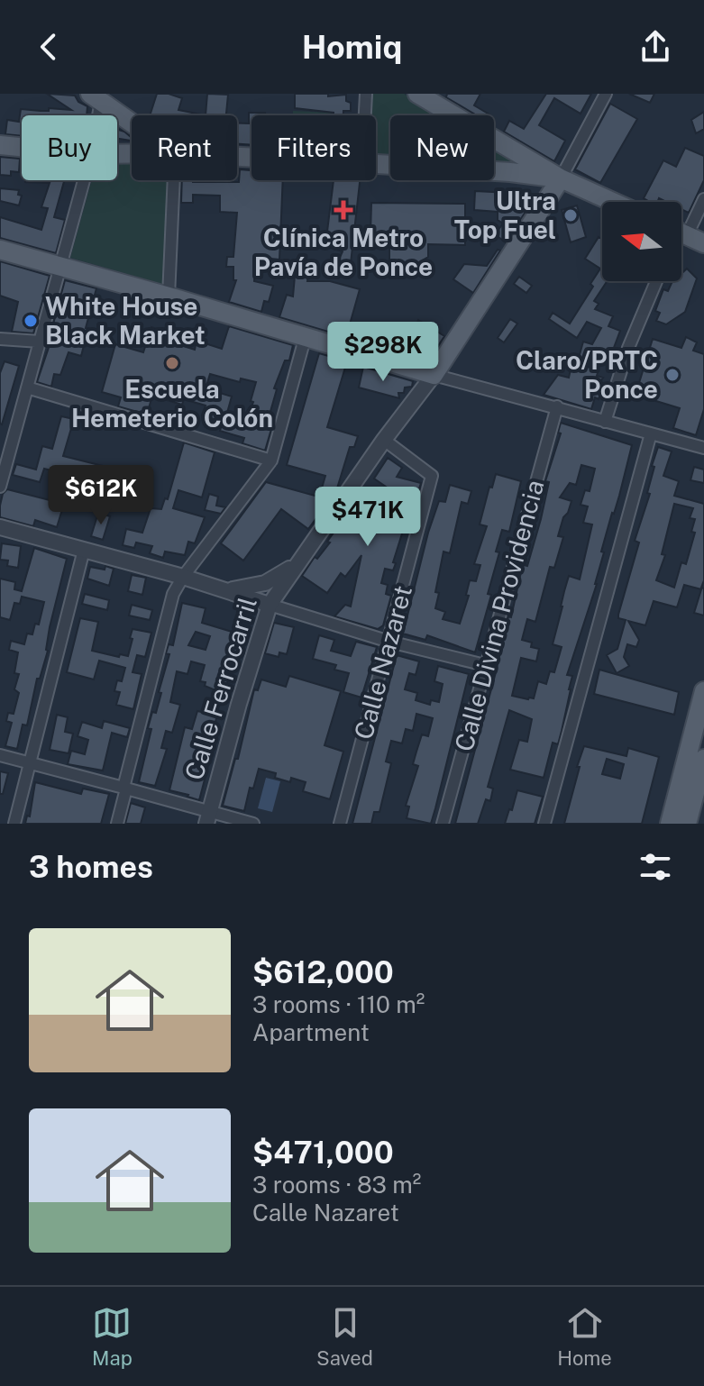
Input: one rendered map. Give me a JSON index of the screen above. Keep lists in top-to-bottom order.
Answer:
{
  "streets": {
    "main road": ["Calle Ferrocarril"],
    "street": ["Calle Divina Providencia", "Calle Nazaret"]
  },
  "crossings": [
    ["Calle Nazaret", "Calle Ferrocarril"]
  ],
  "places": {
    "health": ["Clínica Metro Pavía de Ponce"],
    "other": [
      "Ultra Top Fuel",
      "White House Black Market",
      "Escuela Hemeterio Colón",
      "Claro/PRTC Ponce"
    ]
  },
  "north": "left",
  "page": {
    "header": "Homiq",
    "chip": [
      "Buy",
      "Rent",
      "Filters",
      "New"
    ],
    "price": ["$298K", "$612K", "$471K"],
    "heading": "3 homes",
    "list": [
      {
        "name": "$612,000",
        "note": "3 rooms · 110 m² · Apartment"
      },
      {
        "name": "$471,000",
        "note": "3 rooms · 83 m² · Calle Nazaret"
      }
    ],
    "tabs": ["Map", "Saved", "Home"]
  }
}
